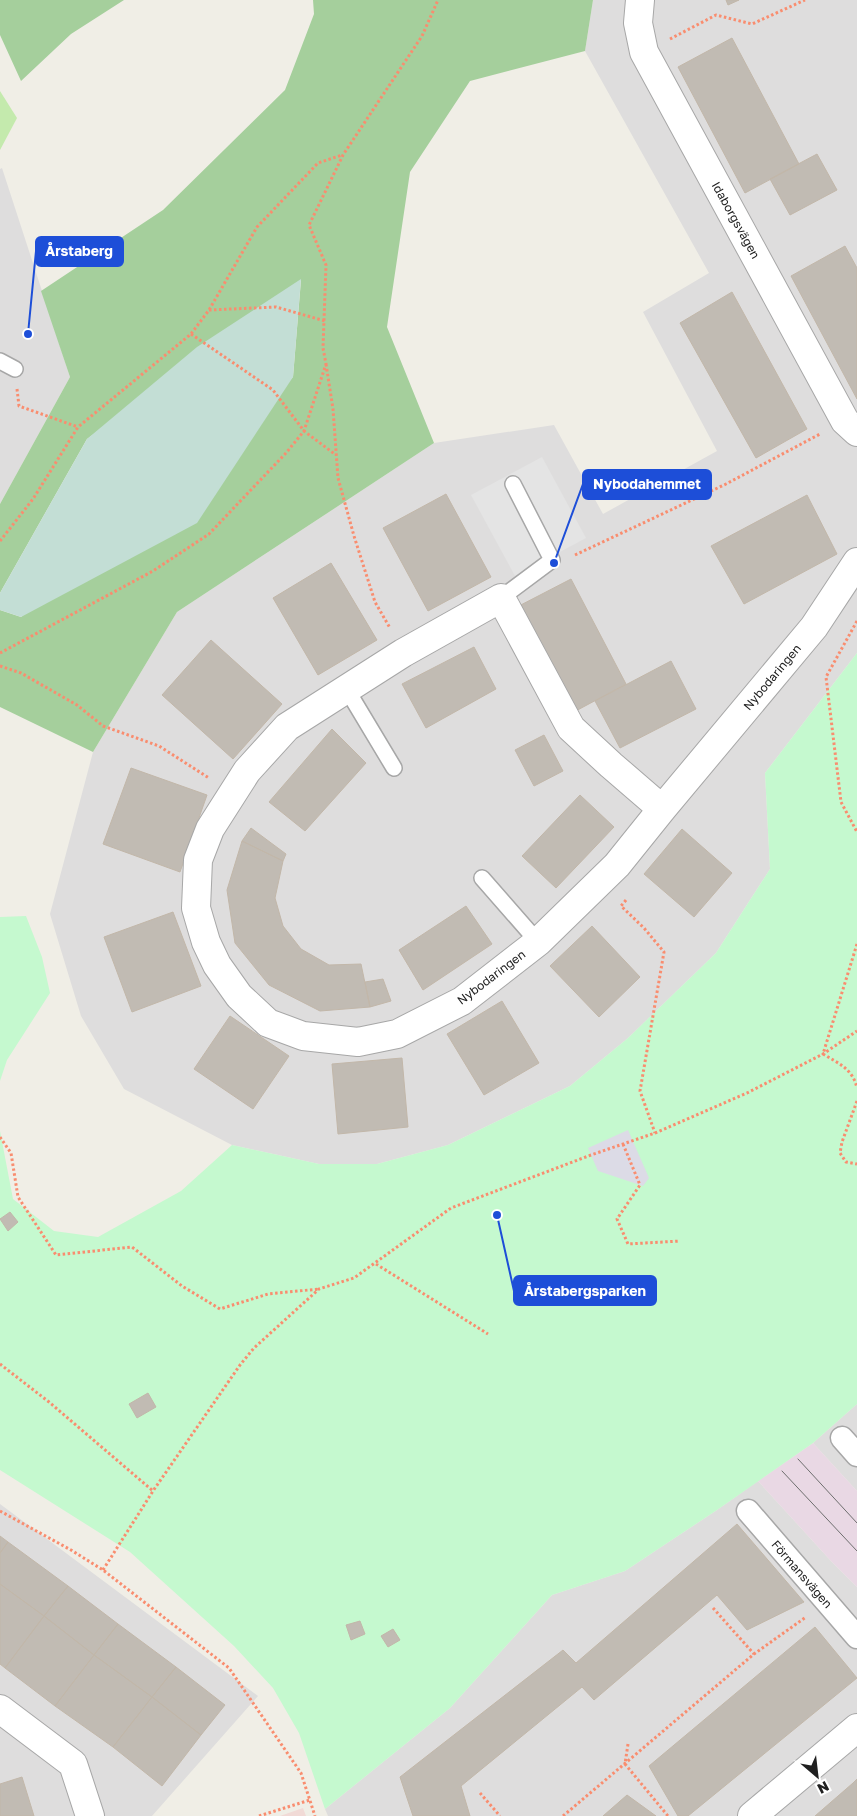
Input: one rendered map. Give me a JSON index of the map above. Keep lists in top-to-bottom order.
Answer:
{
  "streets": {
    "street": ["Idaborgsvägen", "Nybodaringen", "Förmansvägen"]
  },
  "places": ["Årstaberg", "Nybodahemmet", "Årstabergsparken"],
  "north": "bottom right"
}
